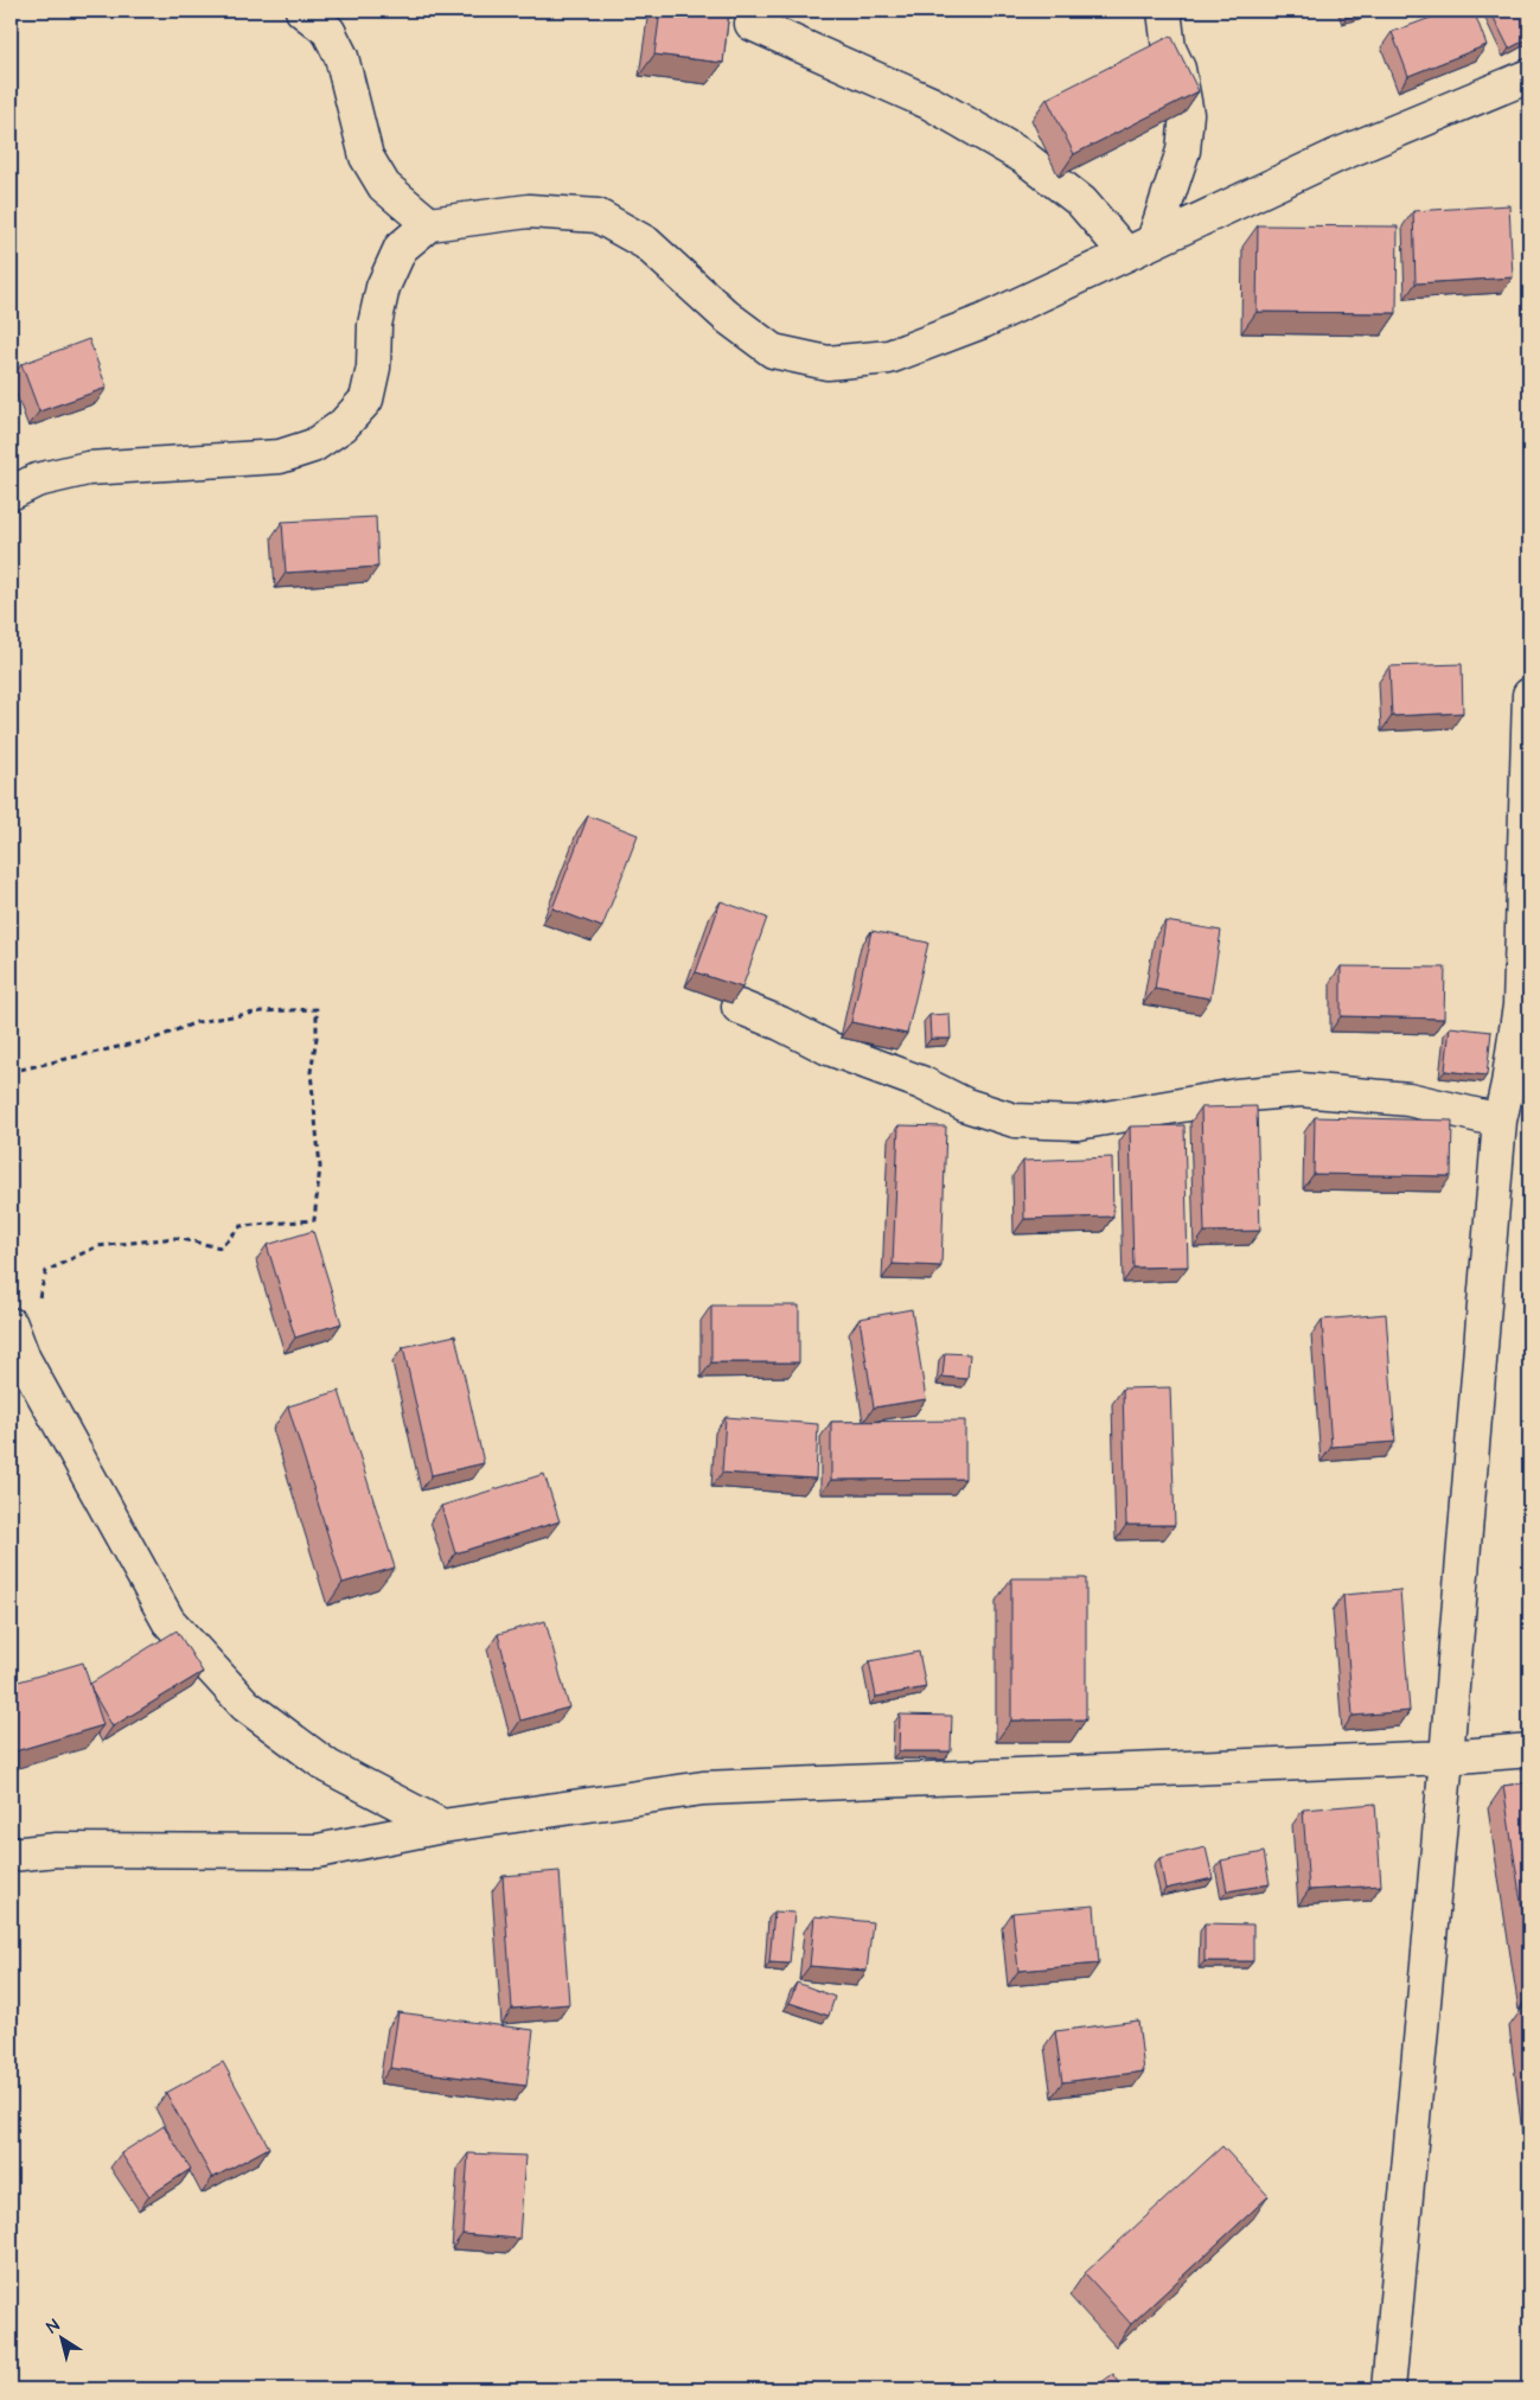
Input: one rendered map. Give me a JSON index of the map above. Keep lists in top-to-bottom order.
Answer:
{
  "north": "top left"
}
